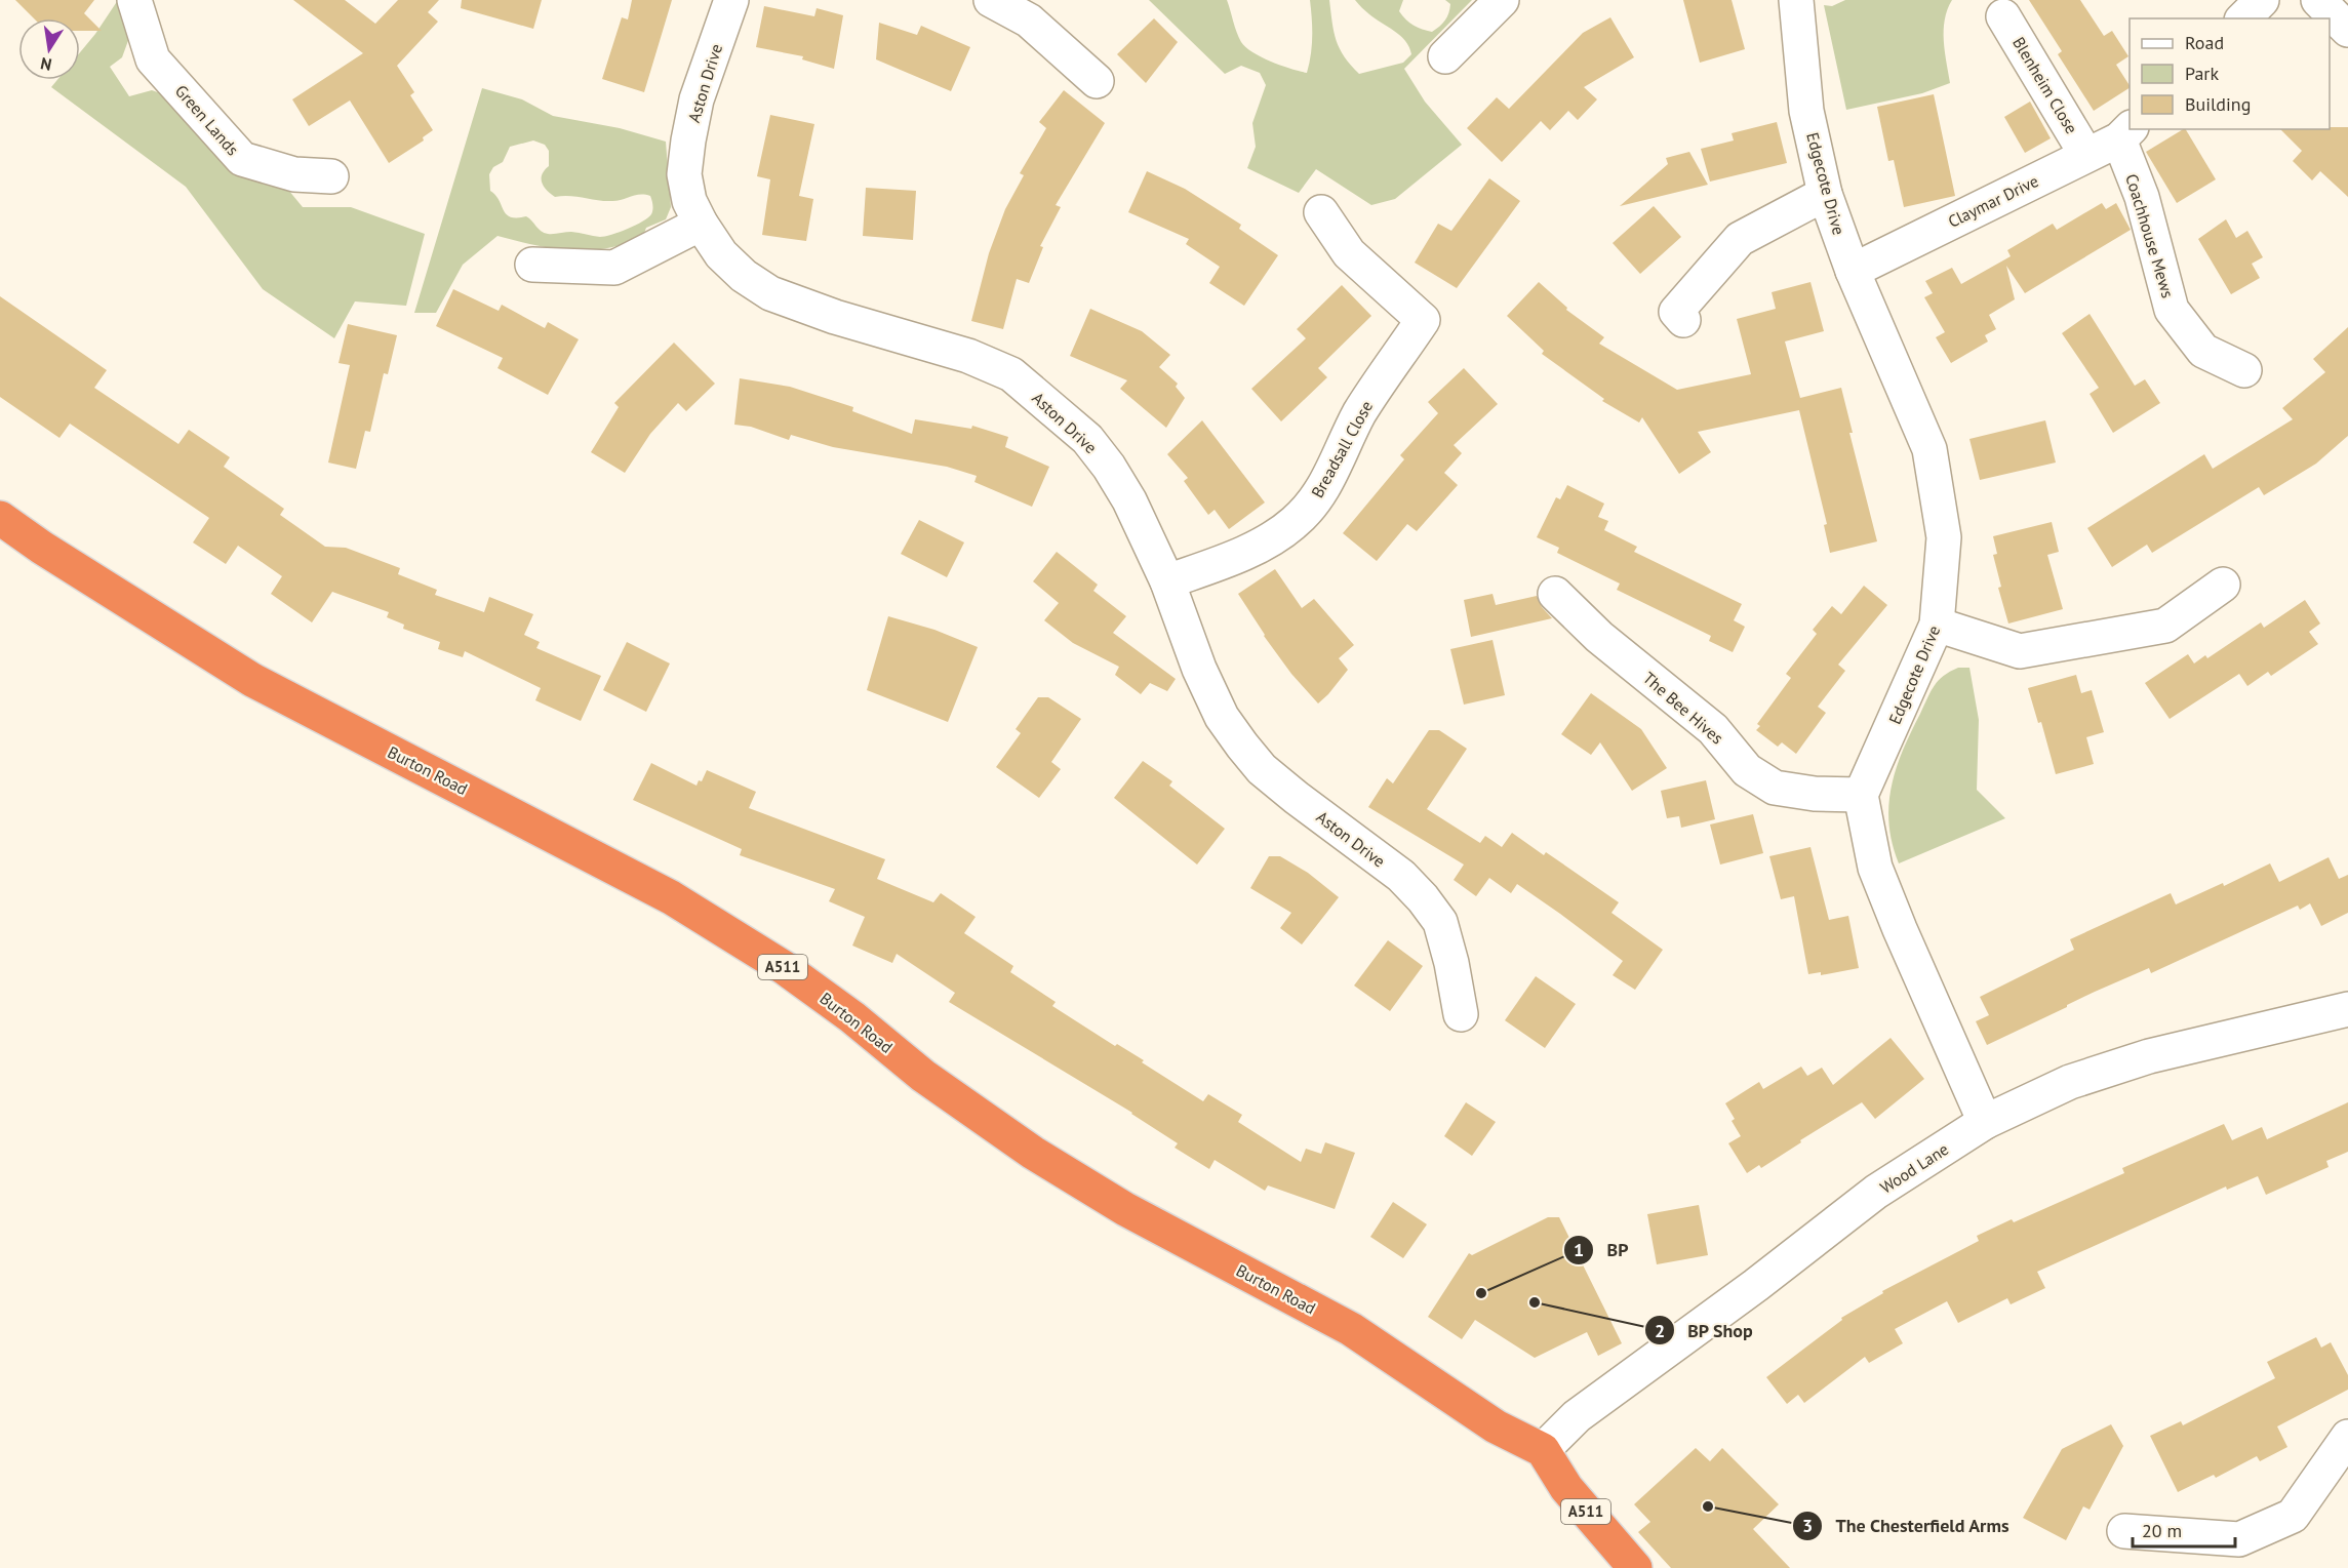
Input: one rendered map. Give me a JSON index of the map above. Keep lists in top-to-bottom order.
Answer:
{
  "streets": {
    "highway": ["Burton Road", "A511"],
    "street": [
      "Aston Drive",
      "Blenheim Close",
      "Green Lands",
      "Edgecote Drive",
      "Claymar Drive",
      "Coachhouse Mews",
      "Breadsall Close",
      "The Bee Hives",
      "Wood Lane"
    ]
  },
  "crossings": [
    ["Aston Drive", "Breadsall Close"],
    ["Blenheim Close", "Claymar Drive"],
    ["Edgecote Drive", "Claymar Drive"],
    ["Edgecote Drive", "The Bee Hives"],
    ["Claymar Drive", "Coachhouse Mews"],
    ["Burton Road", "A511"],
    ["Burton Road", "Wood Lane"],
    ["A511", "Wood Lane"]
  ],
  "places": ["BP", "BP Shop", "The Chesterfield Arms"],
  "legend": ["Road", "Park", "Building"],
  "scale_bar": "20 m",
  "north": "bottom"
}
